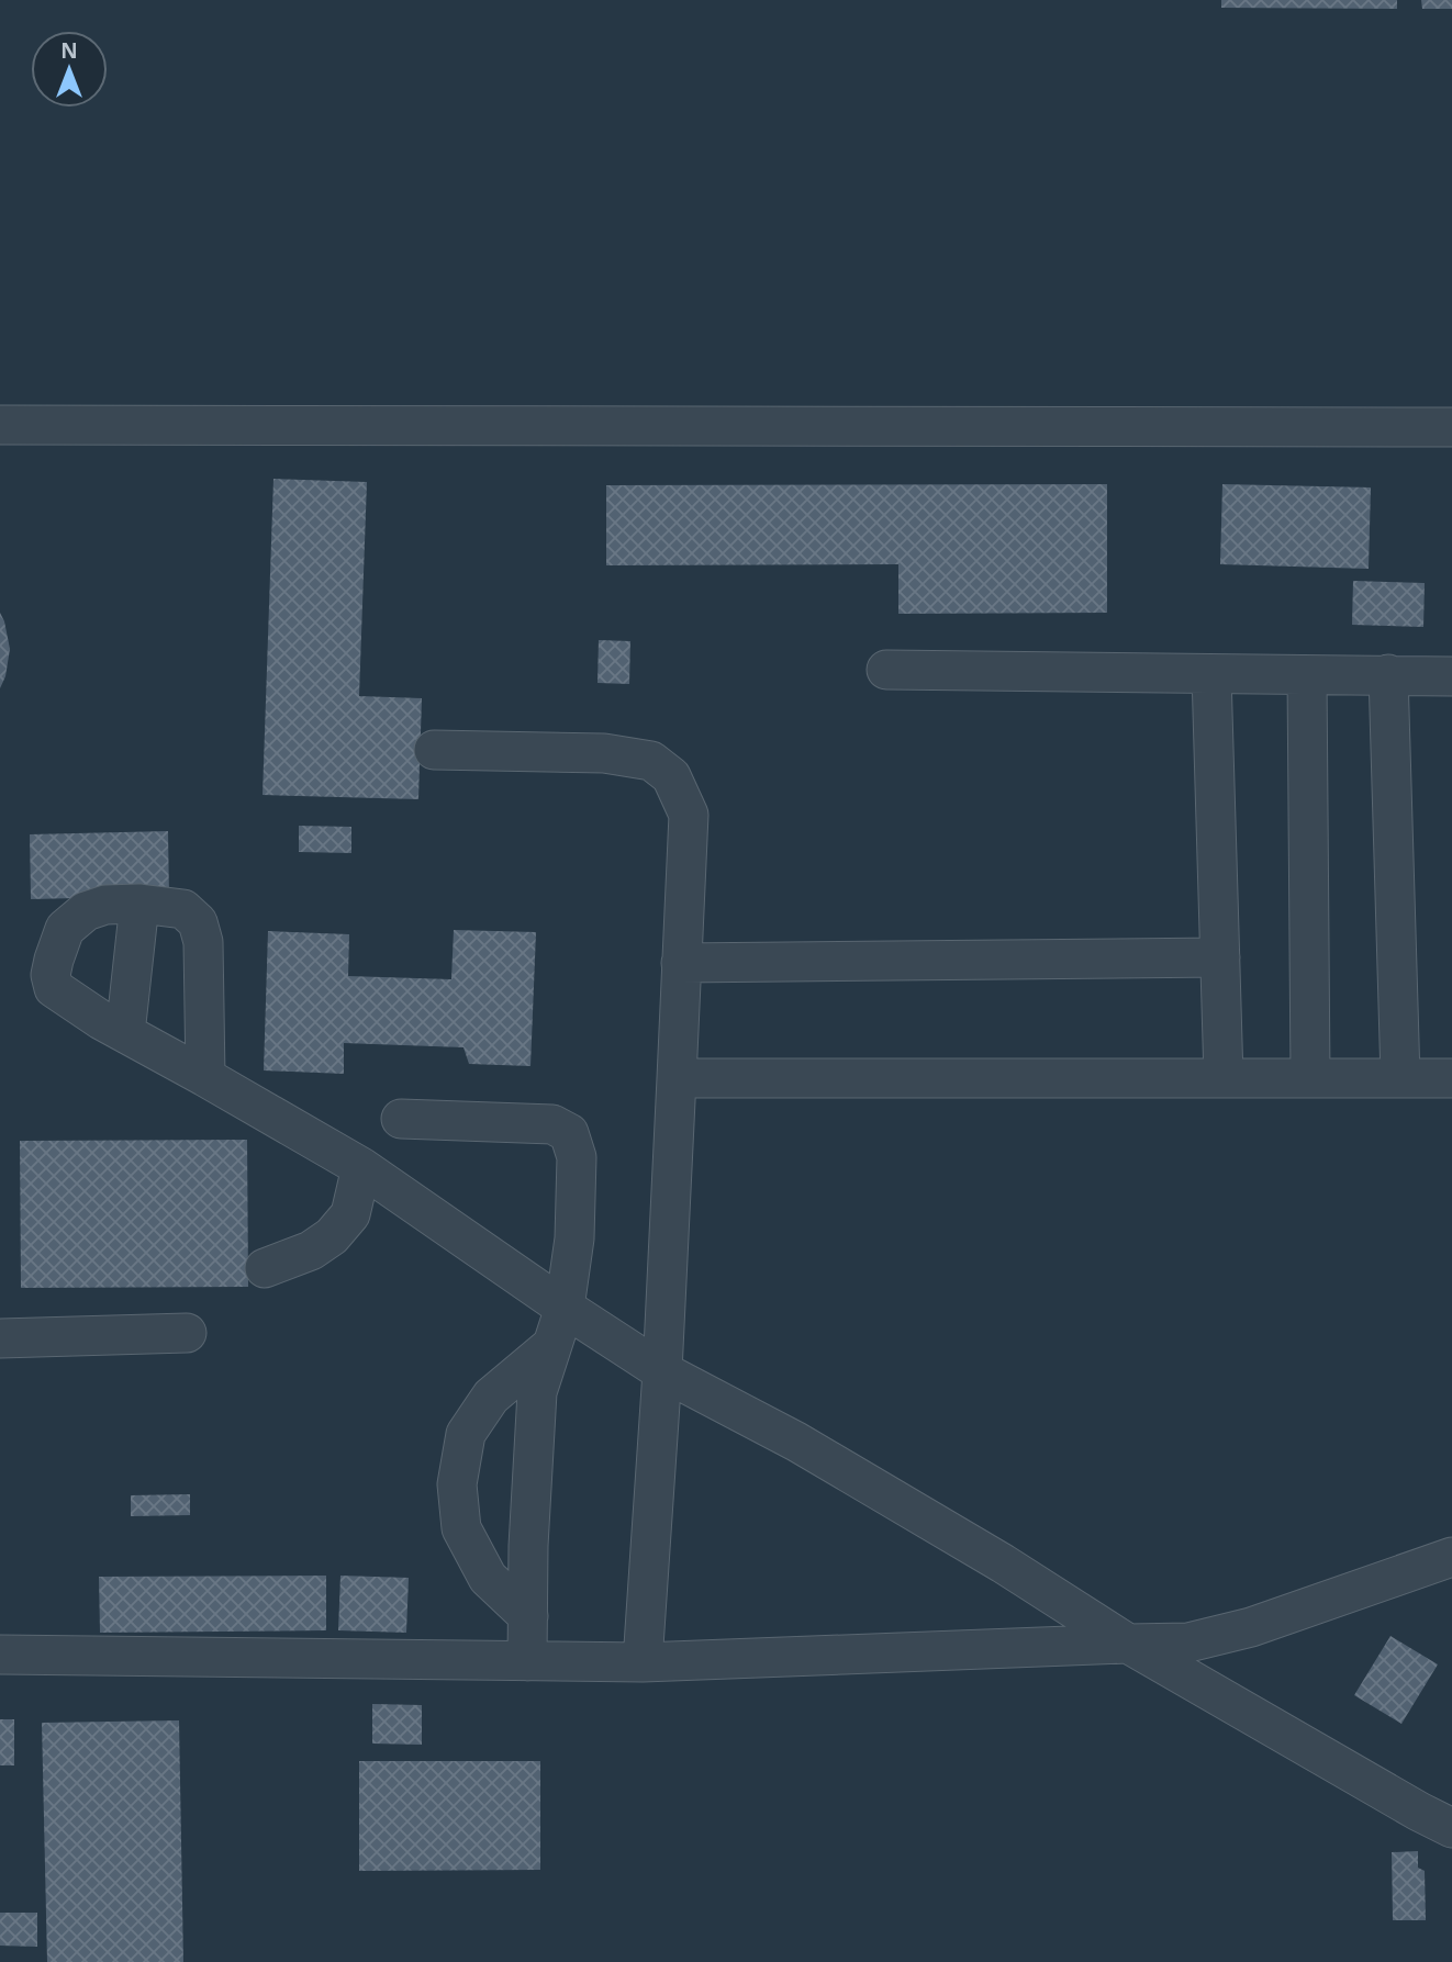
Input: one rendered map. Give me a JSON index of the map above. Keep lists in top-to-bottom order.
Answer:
{
  "north": "top"
}
